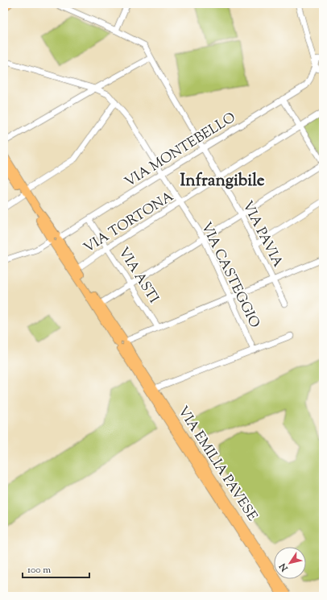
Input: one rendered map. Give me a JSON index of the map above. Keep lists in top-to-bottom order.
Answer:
{
  "streets": {
    "main road": ["VIA EMILIA PAVESE"],
    "street": [
      "VIA MONTEBELLO",
      "VIA TORTONA",
      "VIA PAVIA",
      "VIA ASTI",
      "VIA CASTEGGIO"
    ]
  },
  "crossings": [
    ["VIA MONTEBELLO", "VIA PAVIA"],
    ["VIA MONTEBELLO", "VIA ASTI"],
    ["VIA MONTEBELLO", "VIA CASTEGGIO"],
    ["VIA MONTEBELLO", "VIA EMILIA PAVESE"],
    ["VIA TORTONA", "VIA PAVIA"],
    ["VIA TORTONA", "VIA ASTI"],
    ["VIA TORTONA", "VIA CASTEGGIO"],
    ["VIA TORTONA", "VIA EMILIA PAVESE"]
  ],
  "districts": ["Infrangibile"],
  "scale_bar": "100 m",
  "north": "bottom left"
}
